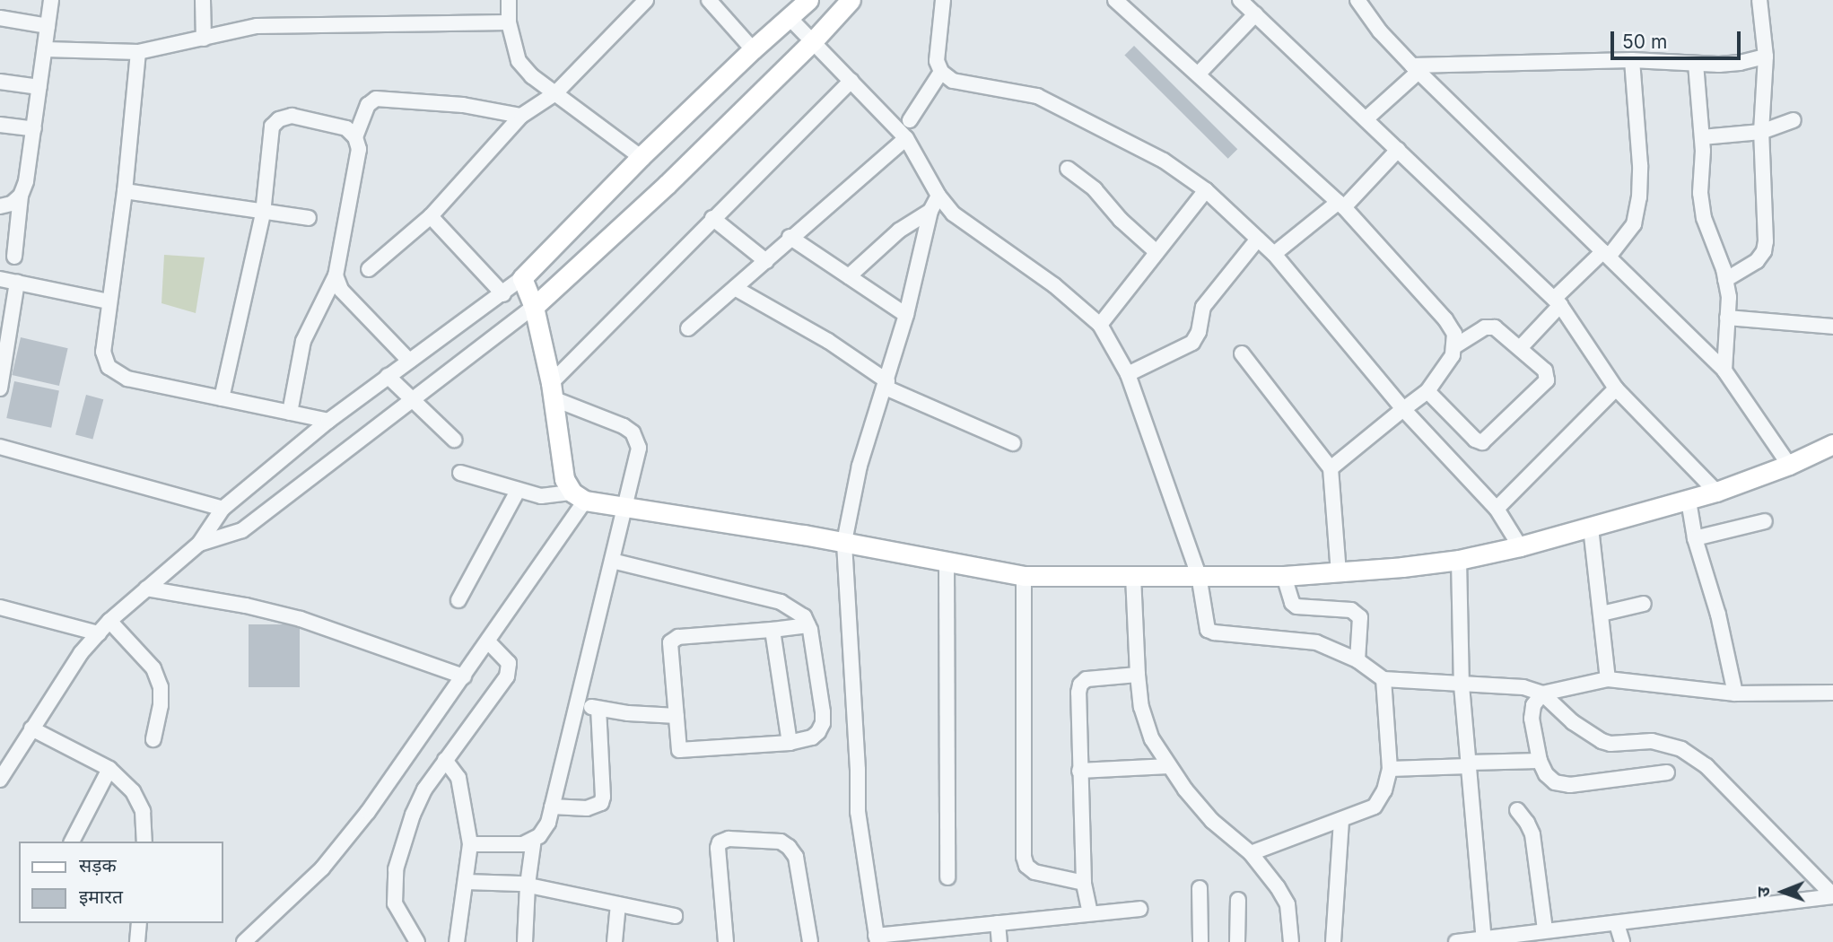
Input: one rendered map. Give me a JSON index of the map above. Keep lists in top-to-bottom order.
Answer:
{
  "legend": ["सड़क", "इमारत"],
  "scale_bar": "50 m",
  "north": "left"
}
